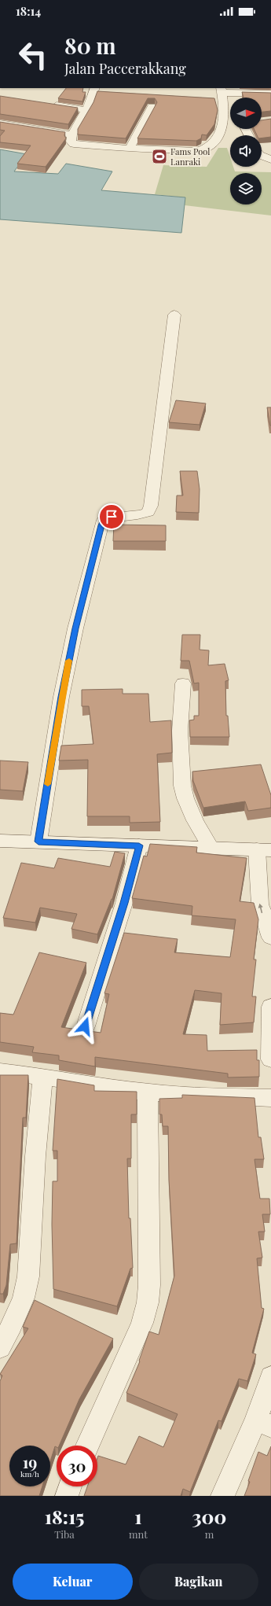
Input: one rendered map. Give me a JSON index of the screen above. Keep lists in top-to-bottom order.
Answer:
{
  "places": {
    "sports": ["Fams Pool Lanraki"]
  },
  "north": "right",
  "page": {
    "status": "18:14",
    "turn": ["80 m", "Jalan Paccerakkang"],
    "speed": "19 km/h",
    "limit": "30",
    "eta": [
      "18:15",
      "Tiba",
      "1",
      "mnt",
      "300",
      "m"
    ],
    "buttons": ["Keluar", "Bagikan"]
  }
}
